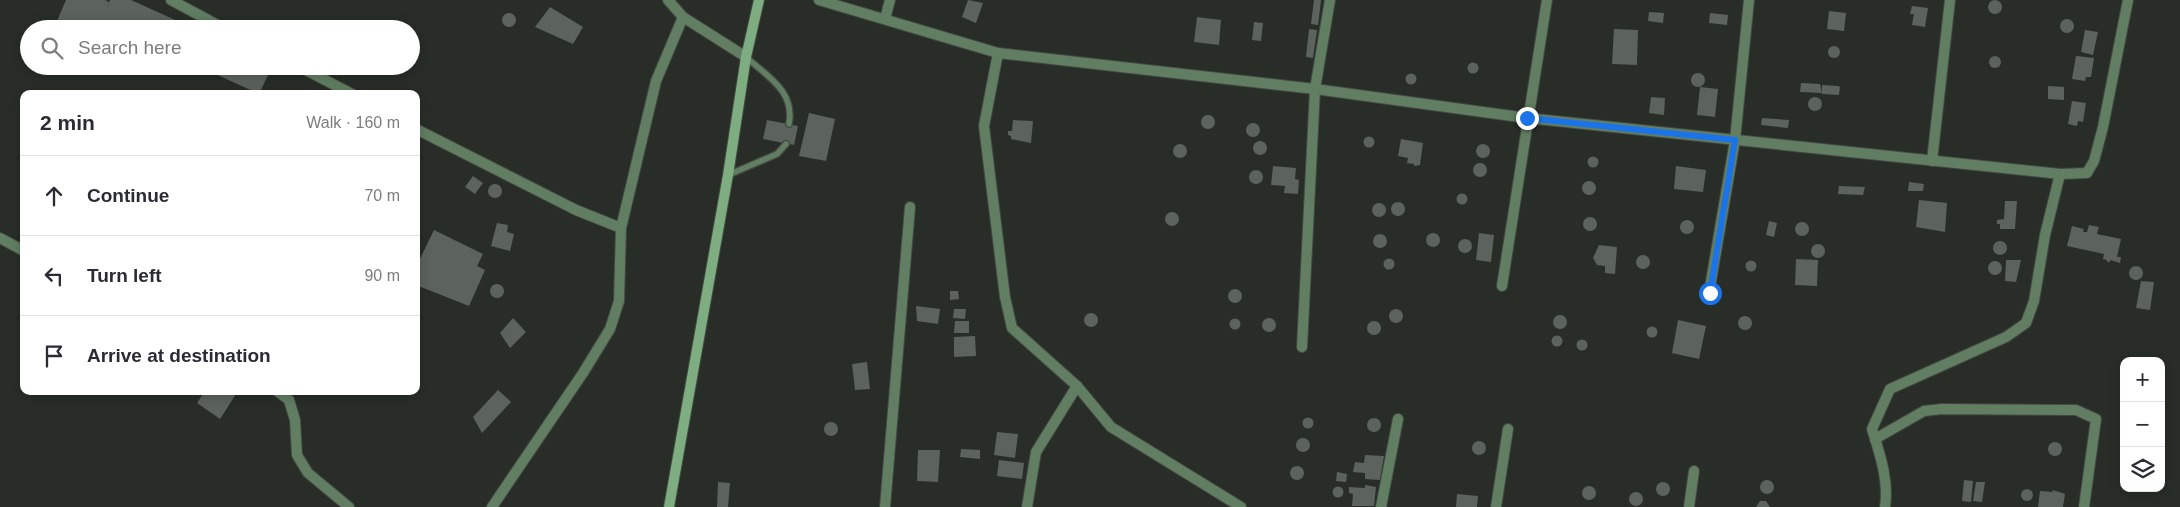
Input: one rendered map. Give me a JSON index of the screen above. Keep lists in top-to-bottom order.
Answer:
{
  "page": {
    "search": "Search here",
    "heading": ["2 min", "Walk · 160 m"],
    "list": [
      ["Continue", "70 m"],
      ["Turn left", "90 m"],
      "Arrive at destination"
    ],
    "map_buttons": ["+", "−"]
  }
}
